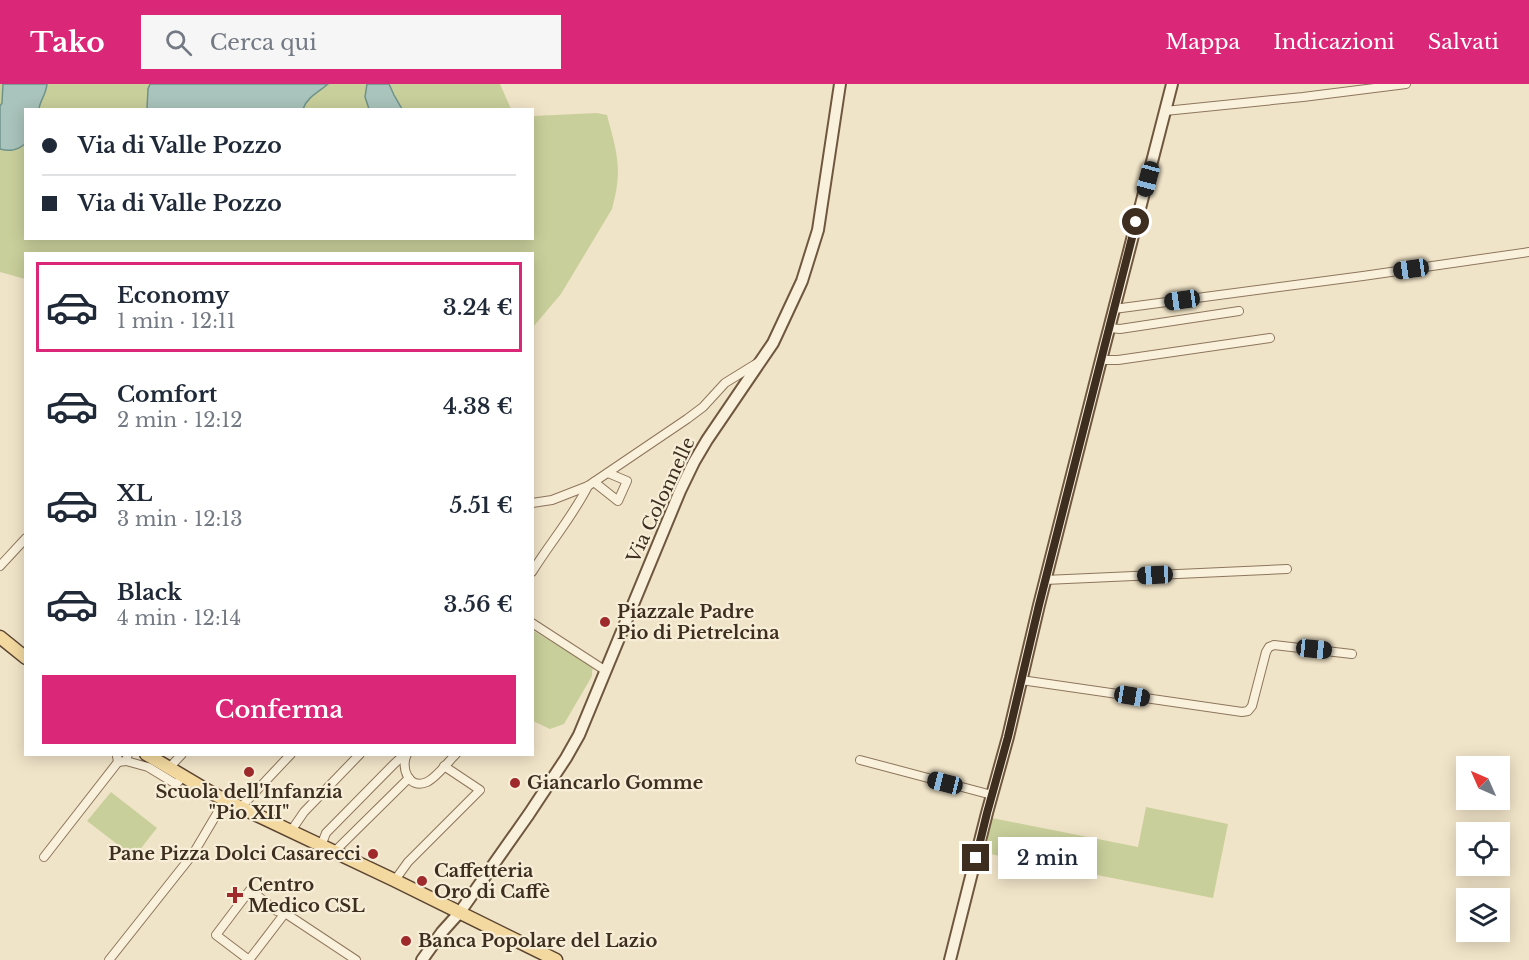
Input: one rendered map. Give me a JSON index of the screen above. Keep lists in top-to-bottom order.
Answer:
{
  "streets": {
    "main road": ["Via Colonnelle"]
  },
  "places": {
    "other": [
      "Piazzale Padre Pio di Pietrelcina",
      "Scuola dell'Infanzia \"Pio XII\"",
      "Giancarlo Gomme",
      "Pane Pizza Dolci Casarecci",
      "Caffetteria Oro di Caffè",
      "Banca Popolare del Lazio"
    ],
    "health": ["Centro Medico CSL"]
  },
  "north": "top left",
  "page": {
    "header": "Tako",
    "search": "Cerca qui",
    "nav": ["Mappa", "Indicazioni", "Salvati"],
    "banner": ["Via di Valle Pozzo", "Via di Valle Pozzo"],
    "list": [
      {
        "name": "Economy",
        "note": "1 min · 12:11",
        "value": "3.24 €"
      },
      {
        "name": "Comfort",
        "note": "2 min · 12:12",
        "value": "4.38 €"
      },
      {
        "name": "XL",
        "note": "3 min · 12:13",
        "value": "5.51 €"
      },
      {
        "name": "Black",
        "note": "4 min · 12:14",
        "value": "3.56 €"
      }
    ],
    "buttons": "Conferma",
    "bubble": "2 min"
  }
}
